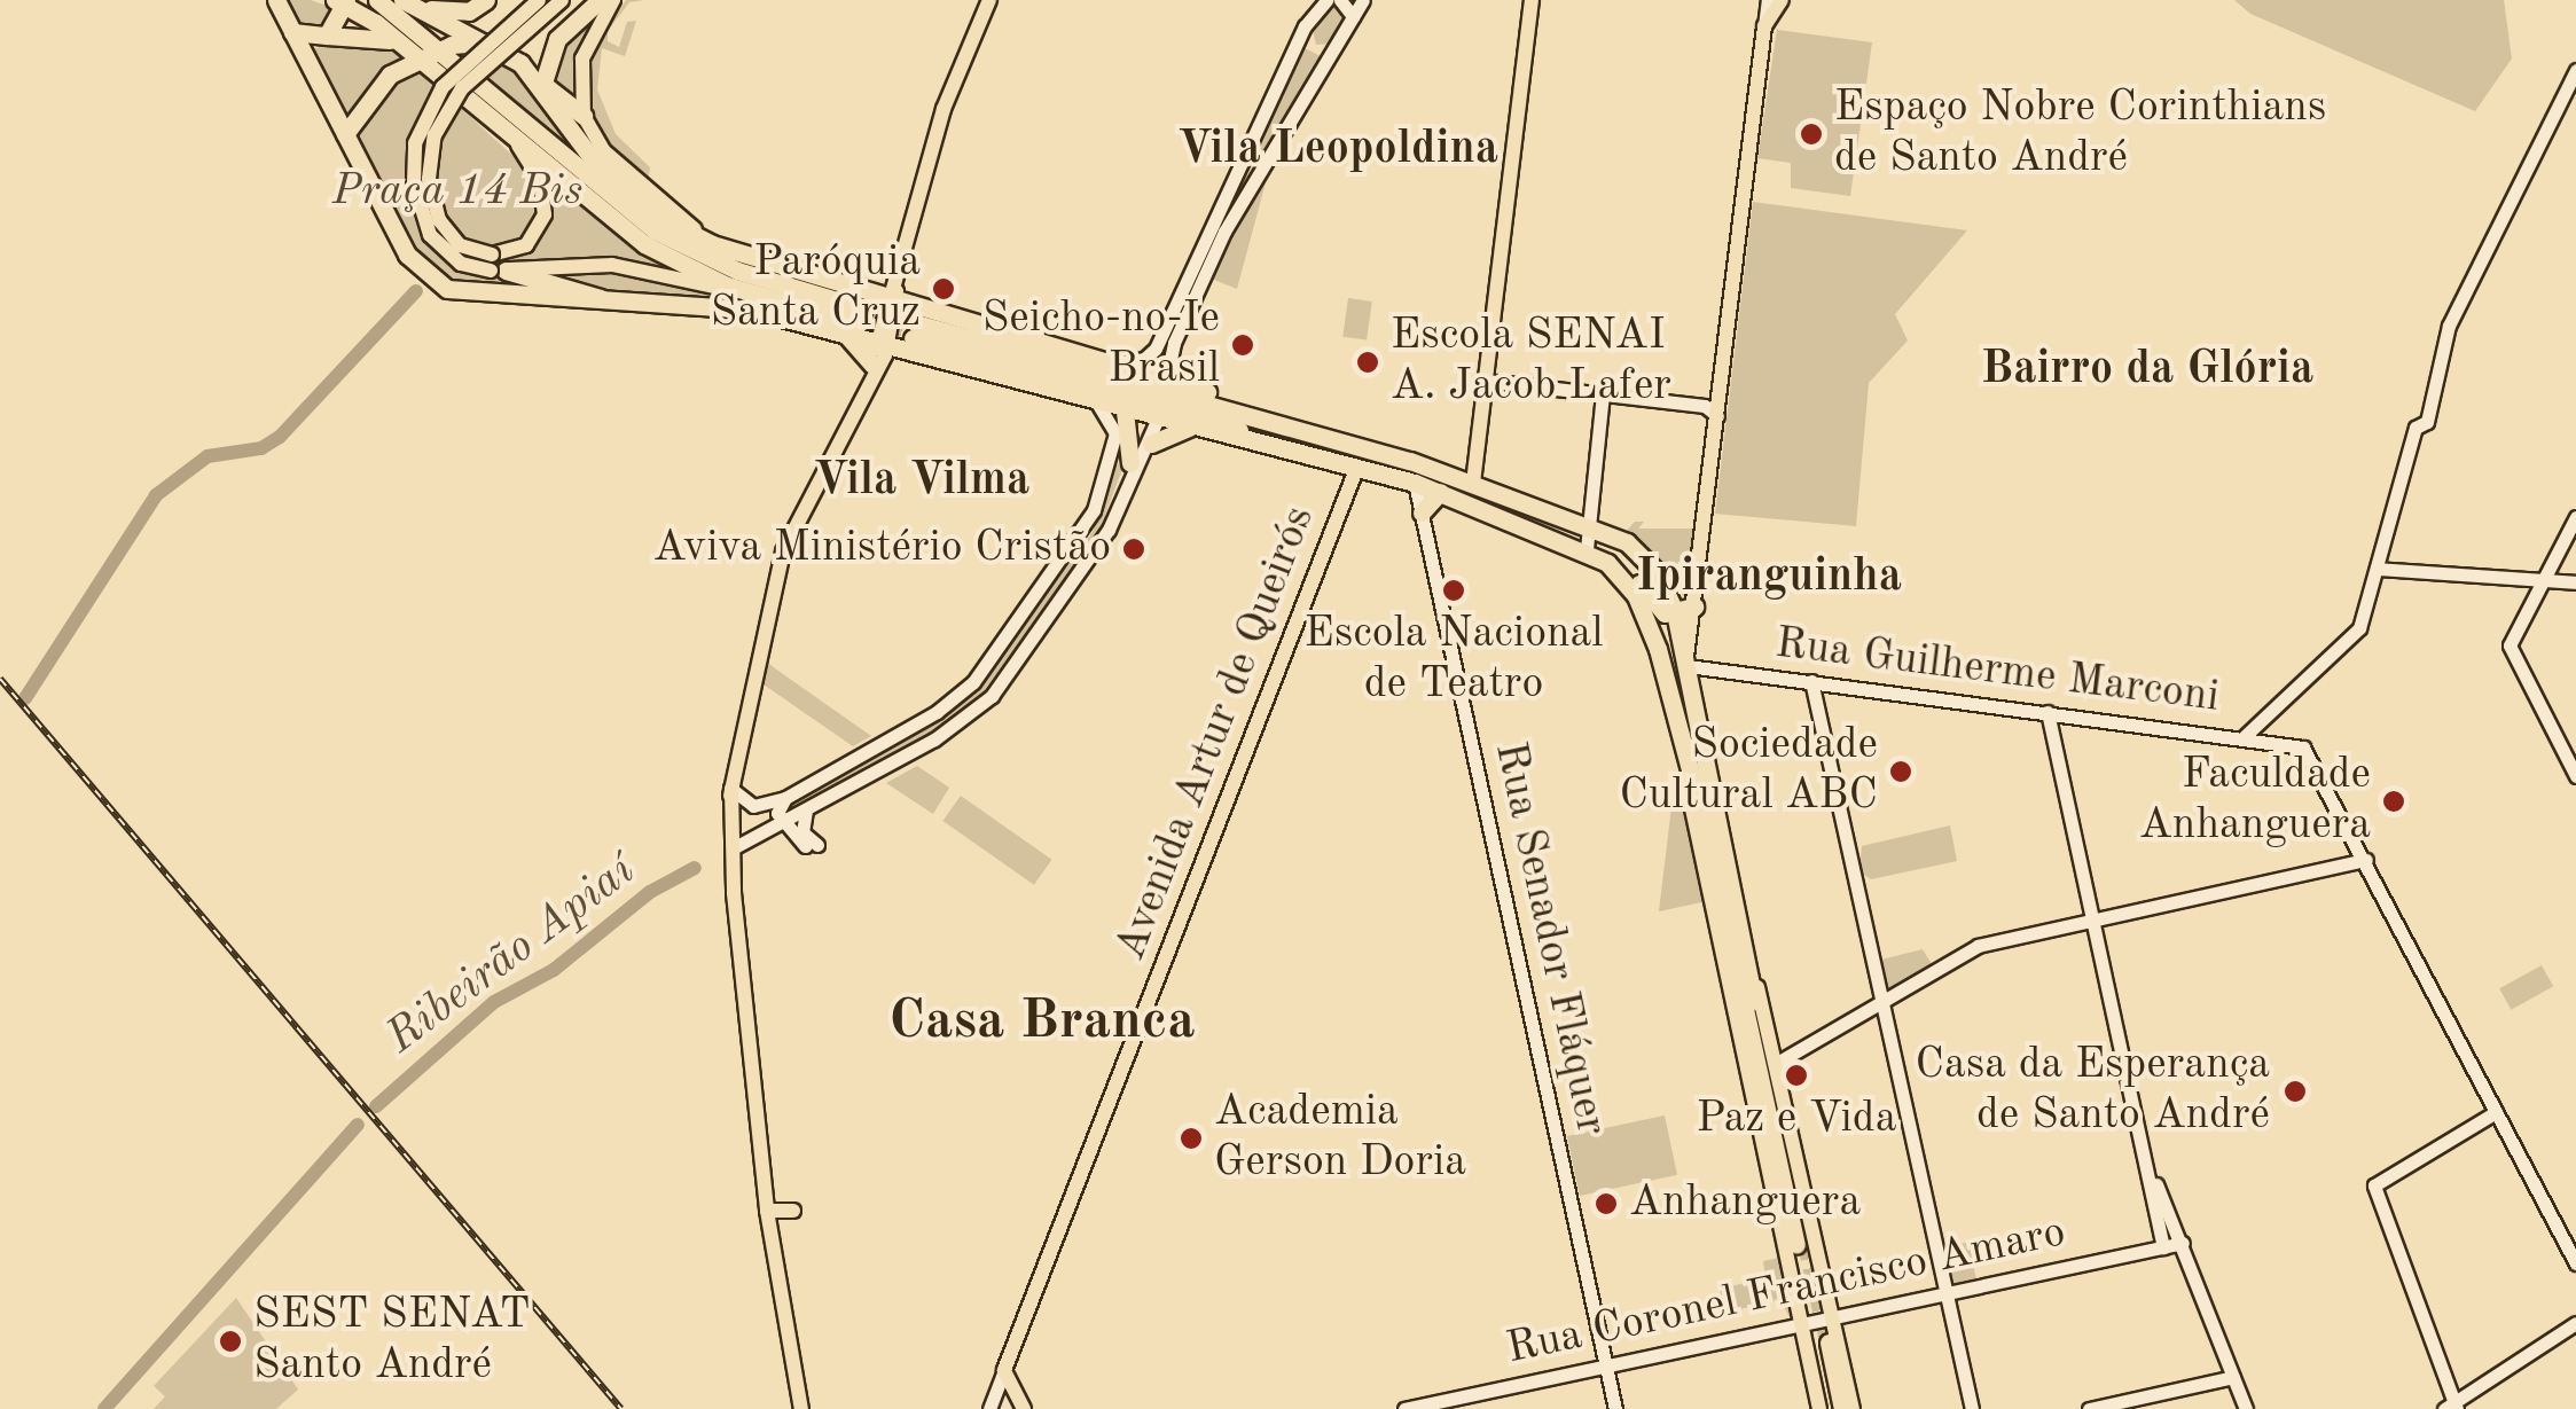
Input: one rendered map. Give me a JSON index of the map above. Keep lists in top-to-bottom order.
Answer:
{
  "streets": {
    "main road": ["Avenida Artur de Queirós"],
    "street": ["Rua Guilherme Marconi", "Rua Senador Fláquer", "Rua Coronel Francisco Amaro"]
  },
  "crossings": [
    ["Rua Senador Fláquer", "Rua Coronel Francisco Amaro"]
  ],
  "districts": [
    "Vila Leopoldina",
    "Bairro da Glória",
    "Vila Vilma",
    "Ipiranguinha",
    "Casa Branca"
  ],
  "water": ["Ribeirão Apiaí"],
  "parks": ["Praça 14 Bis"],
  "places": [
    "Espaço Nobre Corinthians de Santo André",
    "Paróquia Santa Cruz",
    "Seicho-no-Ie Brasil",
    "Escola SENAI A. Jacob Lafer",
    "Aviva Ministério Cristão",
    "Escola Nacional de Teatro",
    "Sociedade Cultural ABC",
    "Faculdade Anhanguera",
    "Paz e Vida",
    "Casa da Esperança de Santo André",
    "Academia Gerson Doria",
    "Anhanguera",
    "SEST SENAT Santo André"
  ]
}
